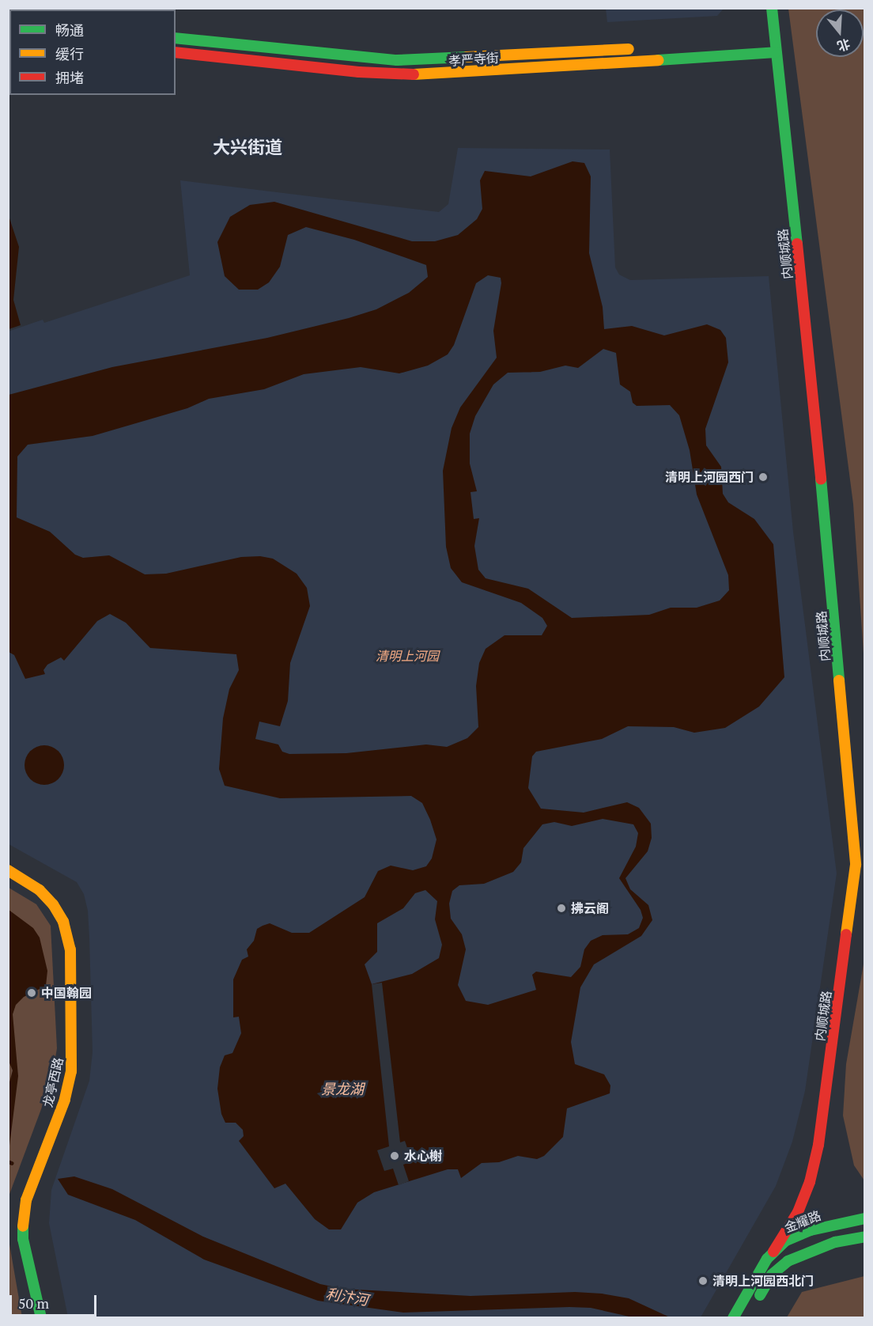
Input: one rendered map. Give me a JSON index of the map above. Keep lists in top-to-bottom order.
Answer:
{
  "streets": {
    "street": [
      "孝严寺街",
      "内顺城路",
      "龙亭西路",
      "金耀路"
    ]
  },
  "crossings": [
    ["孝严寺街", "内顺城路"],
    ["内顺城路", "金耀路"]
  ],
  "districts": ["大兴街道"],
  "water": ["景龙湖", "利汴河"],
  "parks": ["清明上河园"],
  "places": [
    "清明上河园西门",
    "拂云阁",
    "中国翰园",
    "水心榭",
    "清明上河园西北门"
  ],
  "legend": ["畅通", "缓行", "拥堵"],
  "scale_bar": "50 m",
  "north": "bottom"
}
